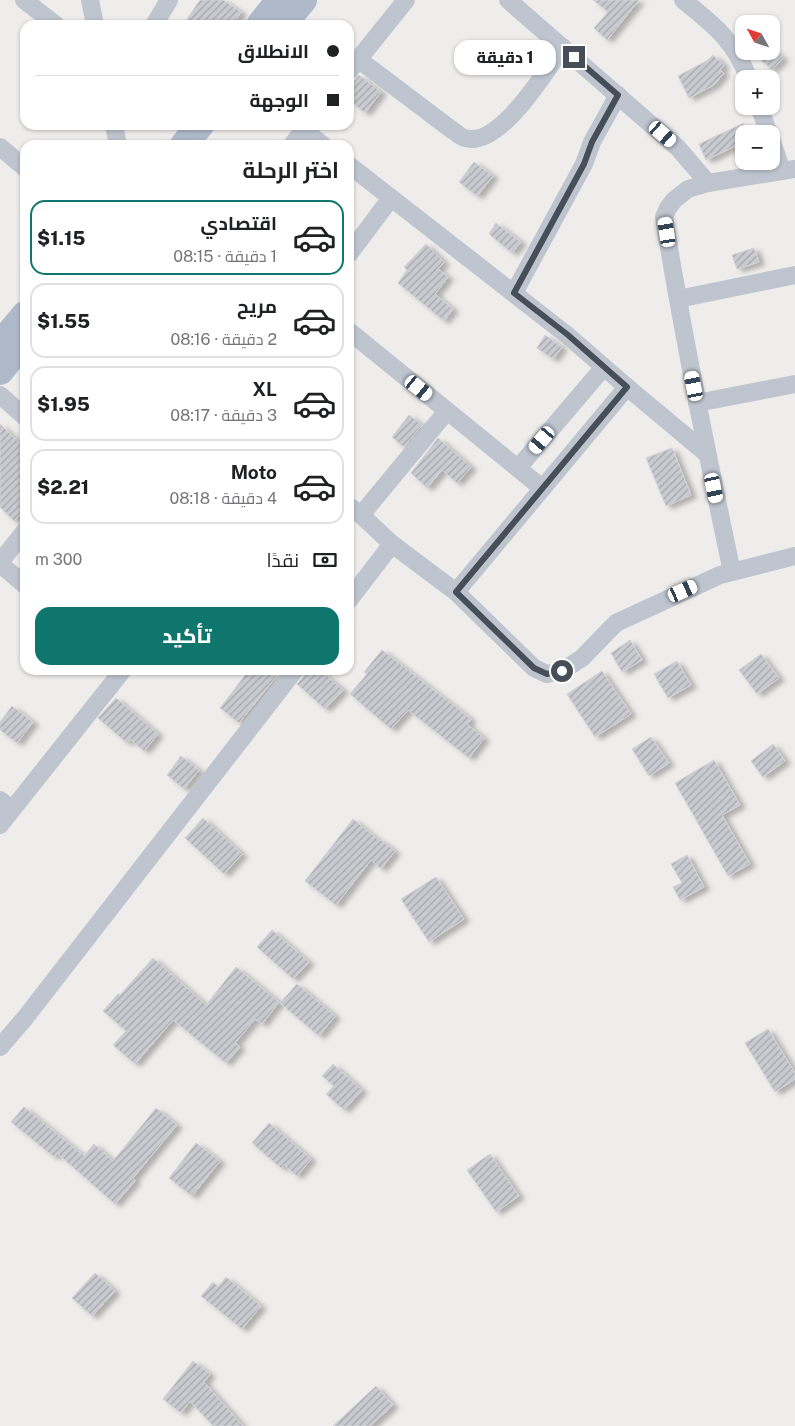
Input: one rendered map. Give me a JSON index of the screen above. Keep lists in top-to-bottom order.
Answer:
{
  "north": "top left",
  "page": {
    "map_buttons": ["+", "−"],
    "banner": ["الانطلاق", "الوجهة"],
    "bubble": "1 دقيقة",
    "heading": "اختر الرحلة",
    "list": [
      {
        "name": "اقتصادي",
        "note": "1 دقيقة · 08:15",
        "value": "$1.15"
      },
      {
        "name": "مريح",
        "note": "2 دقيقة · 08:16",
        "value": "$1.55"
      },
      {
        "name": "XL",
        "note": "3 دقيقة · 08:17",
        "value": "$1.95"
      },
      {
        "name": "Moto",
        "note": "4 دقيقة · 08:18",
        "value": "$2.21"
      }
    ],
    "pay": ["نقدًا", "300 m"],
    "buttons": "تأكيد"
  }
}
